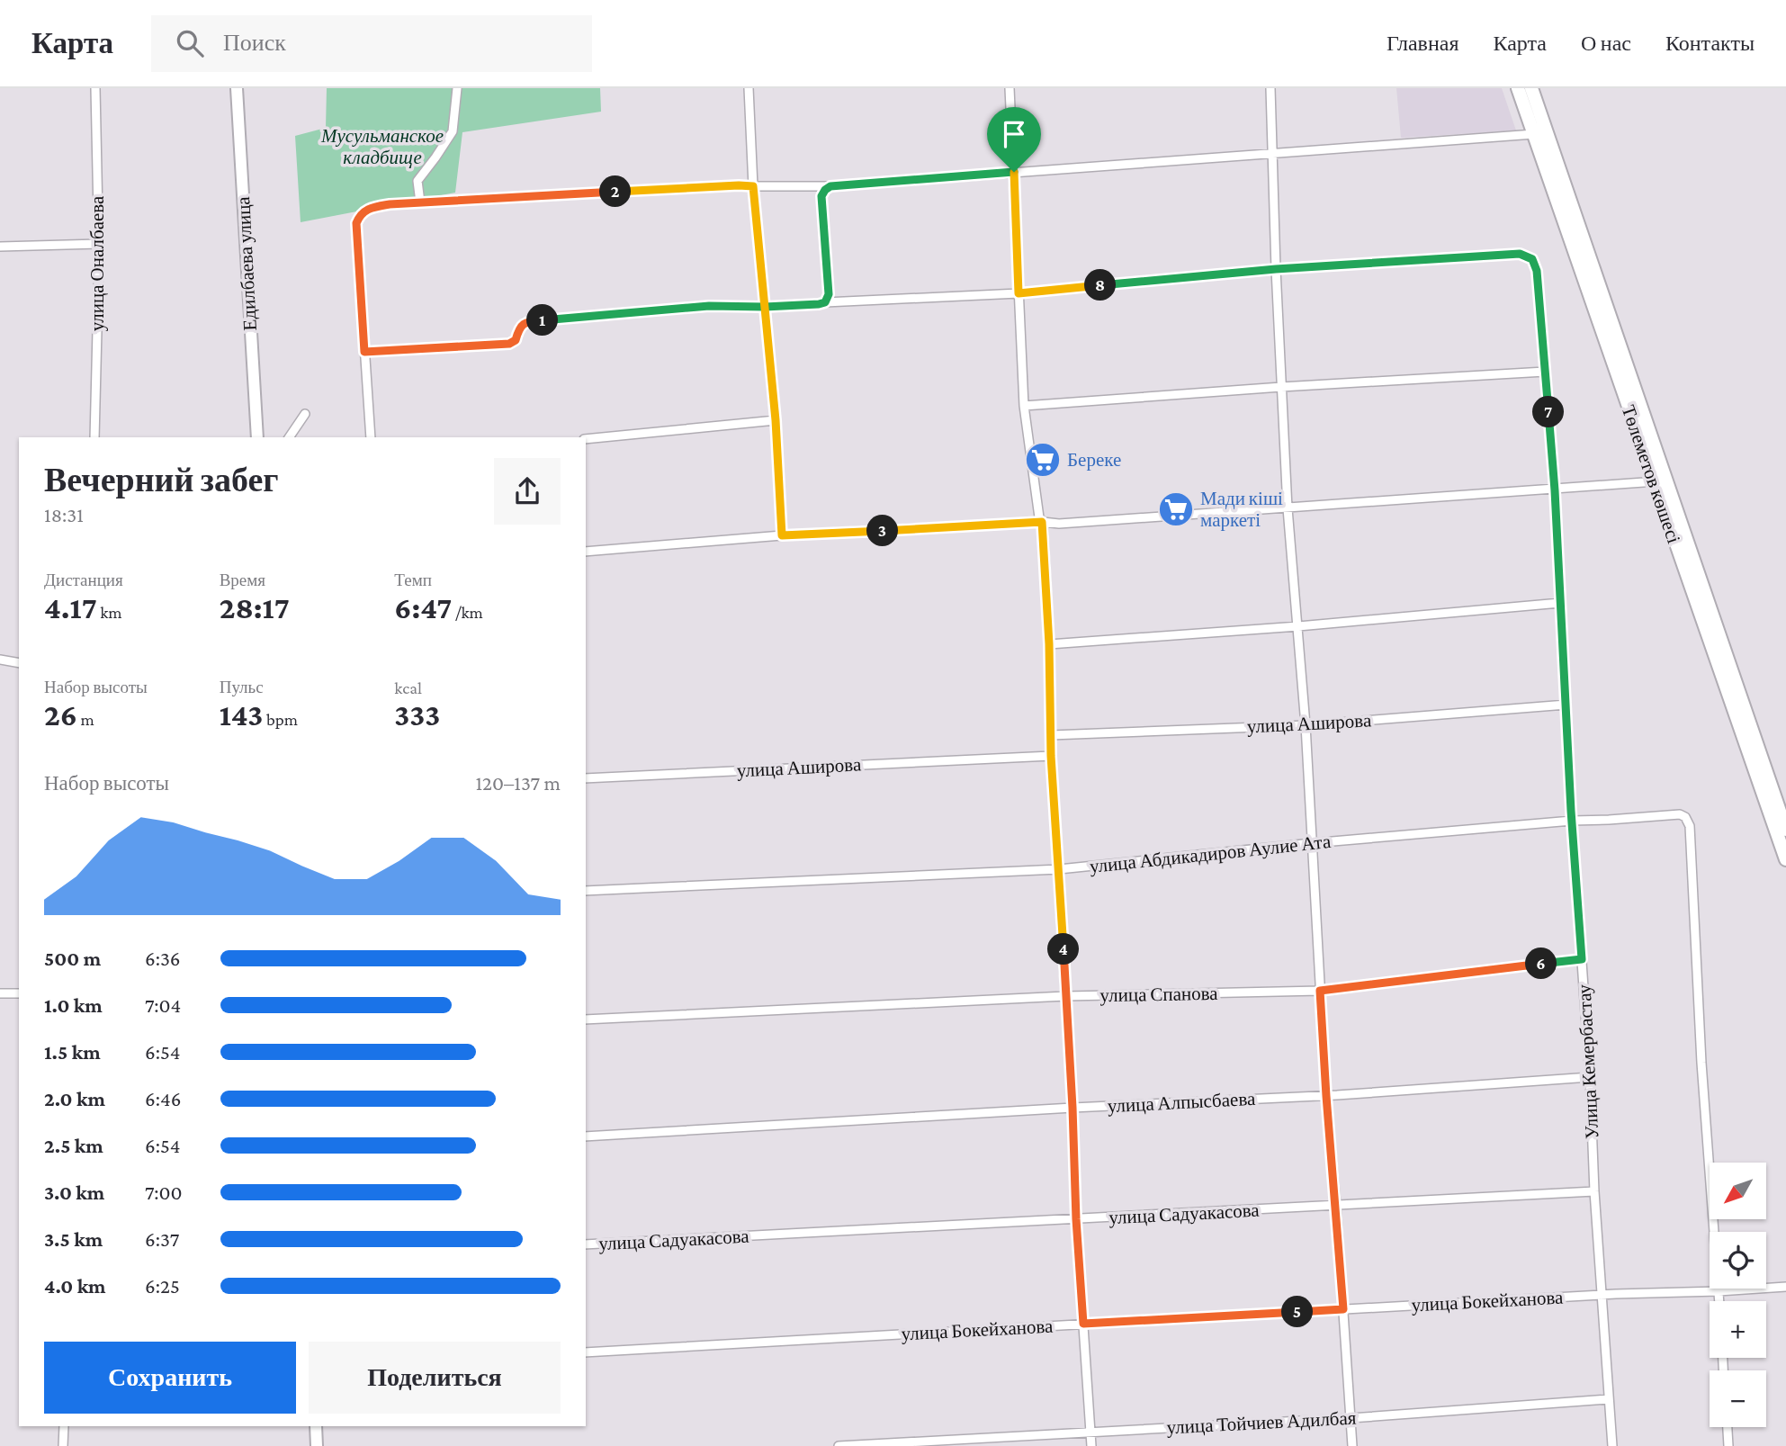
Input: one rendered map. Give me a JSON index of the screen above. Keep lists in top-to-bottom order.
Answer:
{
  "streets": {
    "main road": ["Төлеметов көшесі"],
    "street": [
      "улица Оналбаева",
      "Едилбаева улица",
      "улица Аширова",
      "улица Абдикадиров Аулие Ата",
      "улица Спанова",
      "Улица Кемербастау",
      "улица Алпысбаева",
      "улица Садуакасова",
      "улица Бокейханова",
      "улица Тойчиев Адилбая"
    ]
  },
  "crossings": [
    ["улица Аширова", "Улица Кемербастау"],
    ["улица Абдикадиров Аулие Ата", "Улица Кемербастау"],
    ["улица Абдикадиров Аулие Ата", "улица Бокейханова"],
    ["улица Спанова", "Улица Кемербастау"],
    ["Улица Кемербастау", "улица Алпысбаева"],
    ["Улица Кемербастау", "улица Садуакасова"],
    ["Улица Кемербастау", "улица Бокейханова"],
    ["Улица Кемербастау", "улица Тойчиев Адилбая"]
  ],
  "parks": ["Мусульманское кладбище"],
  "places": {
    "supermarket": ["Береке", "Мади кіші маркеті"]
  },
  "north": "bottom left",
  "page": {
    "header": "Карта",
    "search": "Поиск",
    "nav": [
      "Главная",
      "Карта",
      "О нас",
      "Контакты"
    ],
    "pins": [
      "2",
      "8",
      "1",
      "7",
      "3",
      "4",
      "6",
      "5"
    ],
    "heading": ["Вечерний забег", "18:31"],
    "stats": [
      ["Дистанция", "4.17 km"],
      ["Время", "28:17"],
      ["Темп", "6:47 /km"],
      ["Набор высоты", "26 m"],
      ["Пульс", "143 bpm"],
      ["kcal", "333"]
    ],
    "chart": ["Набор высоты", "120–137 m"],
    "list": [
      {
        "name": "500 m",
        "note": "6:36"
      },
      {
        "name": "1.0 km",
        "note": "7:04"
      },
      {
        "name": "1.5 km",
        "note": "6:54"
      },
      {
        "name": "2.0 km",
        "note": "6:46"
      },
      {
        "name": "2.5 km",
        "note": "6:54"
      },
      {
        "name": "3.0 km",
        "note": "7:00"
      },
      {
        "name": "3.5 km",
        "note": "6:37"
      },
      {
        "name": "4.0 km",
        "note": "6:25"
      }
    ],
    "map_buttons": ["+", "−"],
    "buttons": ["Сохранить", "Поделиться"]
  }
}
